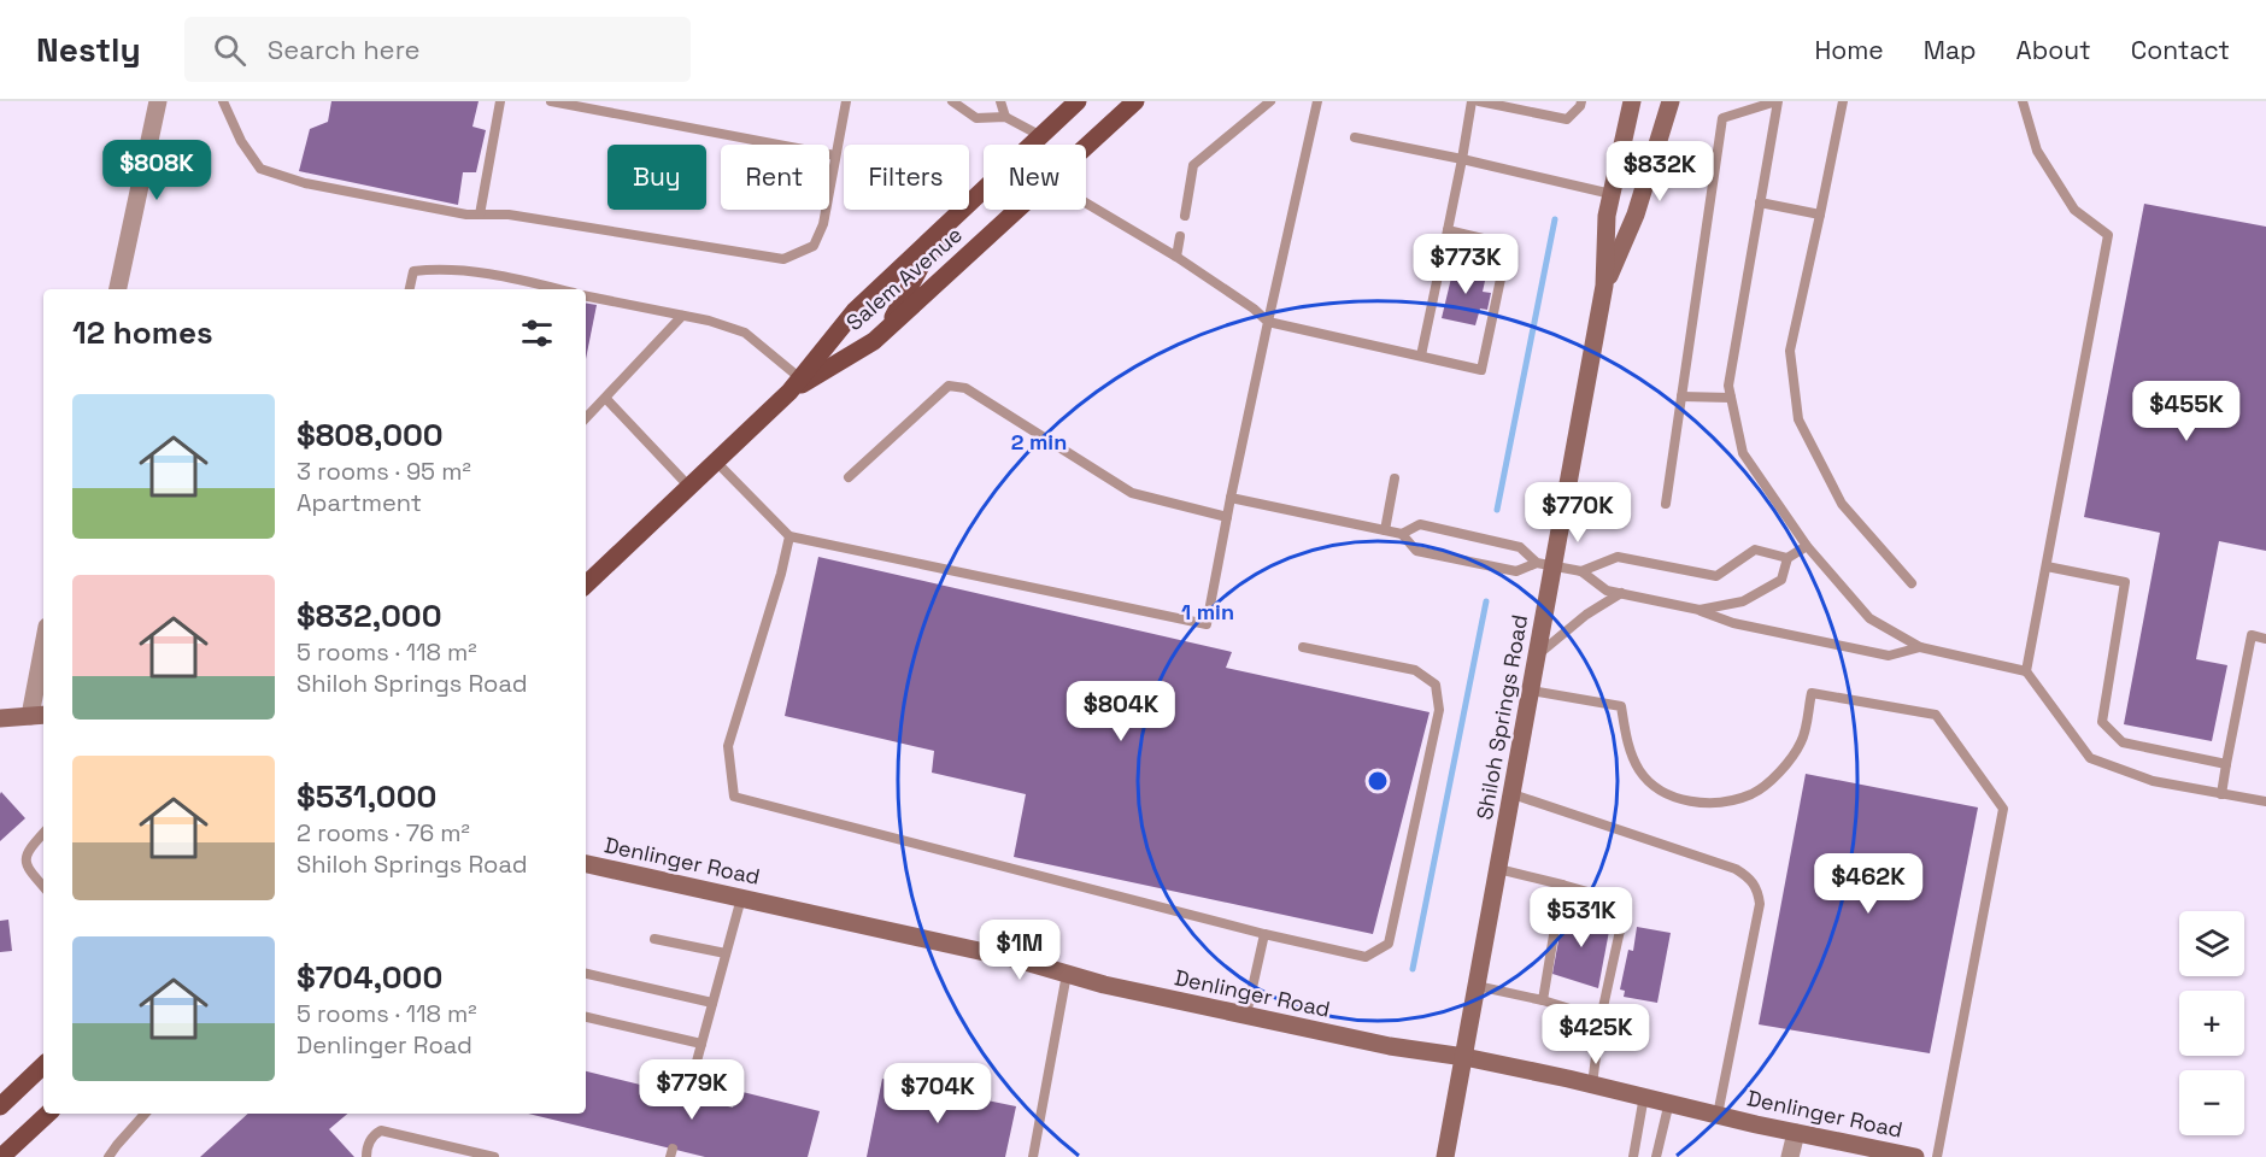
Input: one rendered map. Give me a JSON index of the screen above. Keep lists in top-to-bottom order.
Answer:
{
  "streets": {
    "main road": ["Salem Avenue"],
    "street": ["Shiloh Springs Road", "Denlinger Road"]
  },
  "crossings": [
    ["Shiloh Springs Road", "Denlinger Road"]
  ],
  "page": {
    "header": "Nestly",
    "search": "Search here",
    "nav": [
      "Home",
      "Map",
      "About",
      "Contact"
    ],
    "price": [
      "$808K",
      "$832K",
      "$773K",
      "$455K",
      "$770K",
      "$804K",
      "$462K",
      "$531K",
      "$1M",
      "$425K",
      "$779K",
      "$704K"
    ],
    "chip": [
      "Buy",
      "Rent",
      "Filters",
      "New"
    ],
    "heading": "12 homes",
    "list": [
      {
        "name": "$808,000",
        "note": "3 rooms · 95 m² · Apartment"
      },
      {
        "name": "$832,000",
        "note": "5 rooms · 118 m² · Shiloh Springs Road"
      },
      {
        "name": "$531,000",
        "note": "2 rooms · 76 m² · Shiloh Springs Road"
      },
      {
        "name": "$704,000",
        "note": "5 rooms · 118 m² · Denlinger Road"
      }
    ],
    "map_buttons": ["+", "−"]
  },
  "rings": ["2 min", "1 min"]
}
